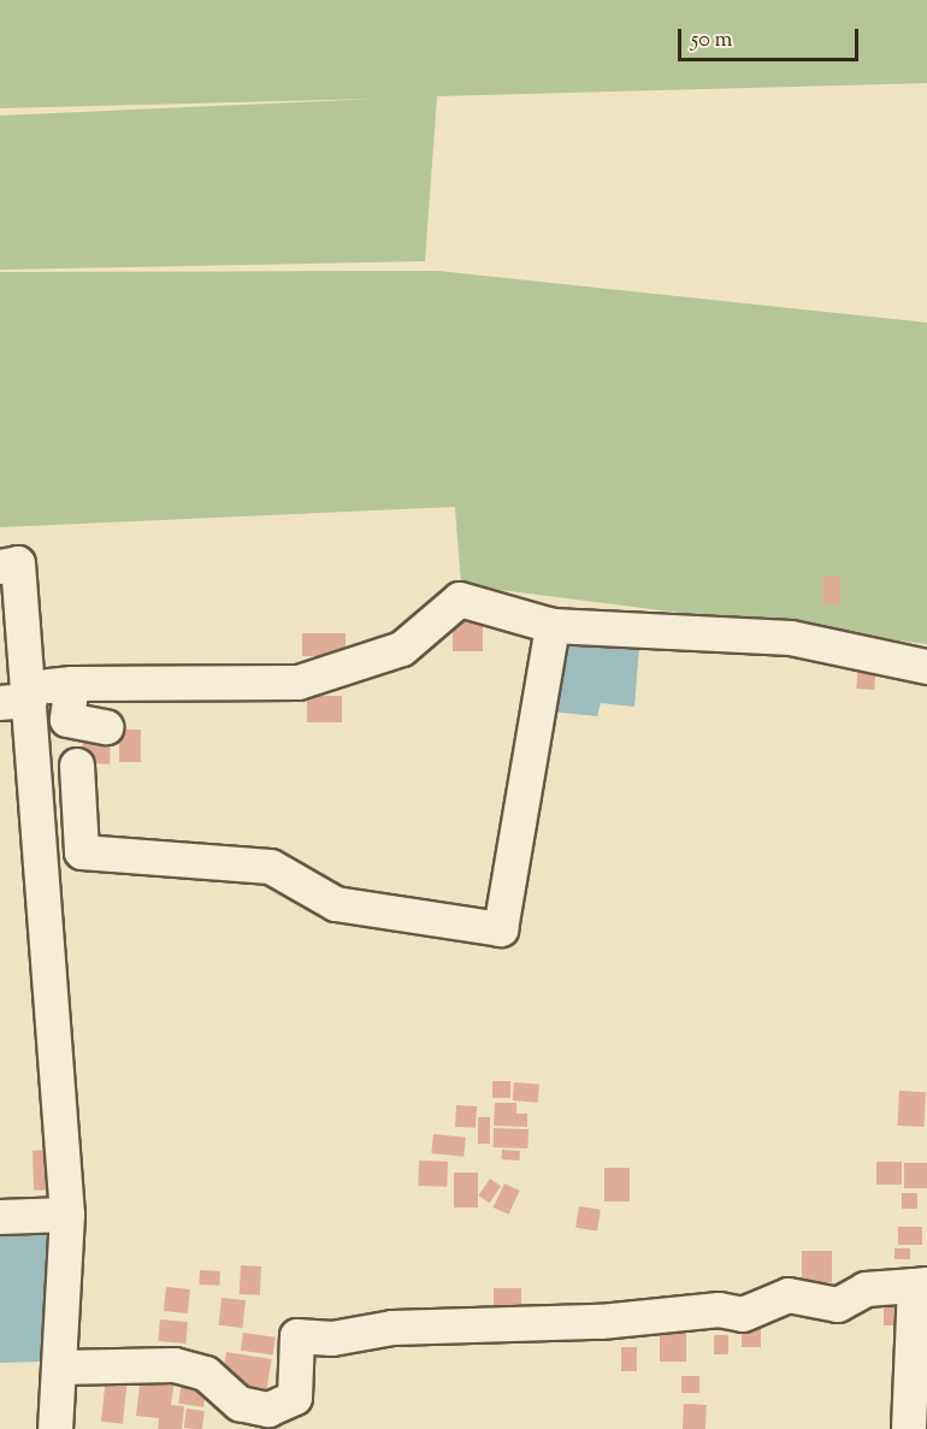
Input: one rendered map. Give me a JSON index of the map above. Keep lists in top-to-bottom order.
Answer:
{
  "scale_bar": "50 m"
}
